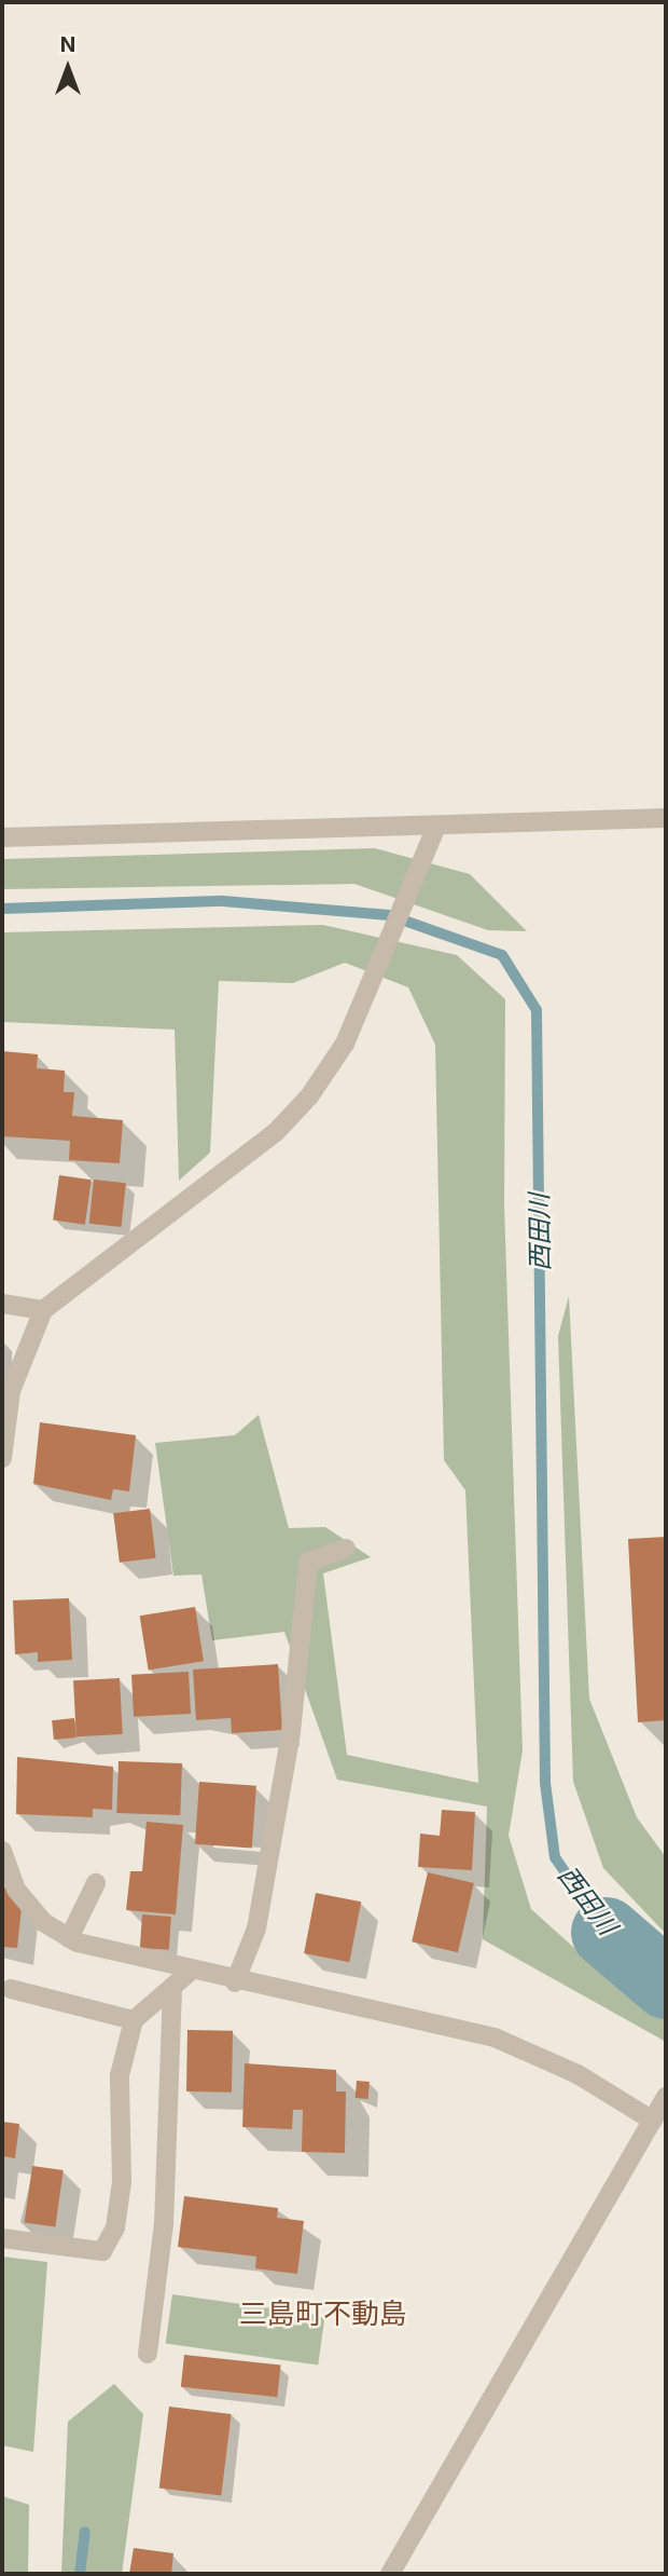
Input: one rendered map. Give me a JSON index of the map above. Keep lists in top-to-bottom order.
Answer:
{
  "districts": ["三島町不動島"],
  "water": ["西田川"],
  "north": "top"
}
